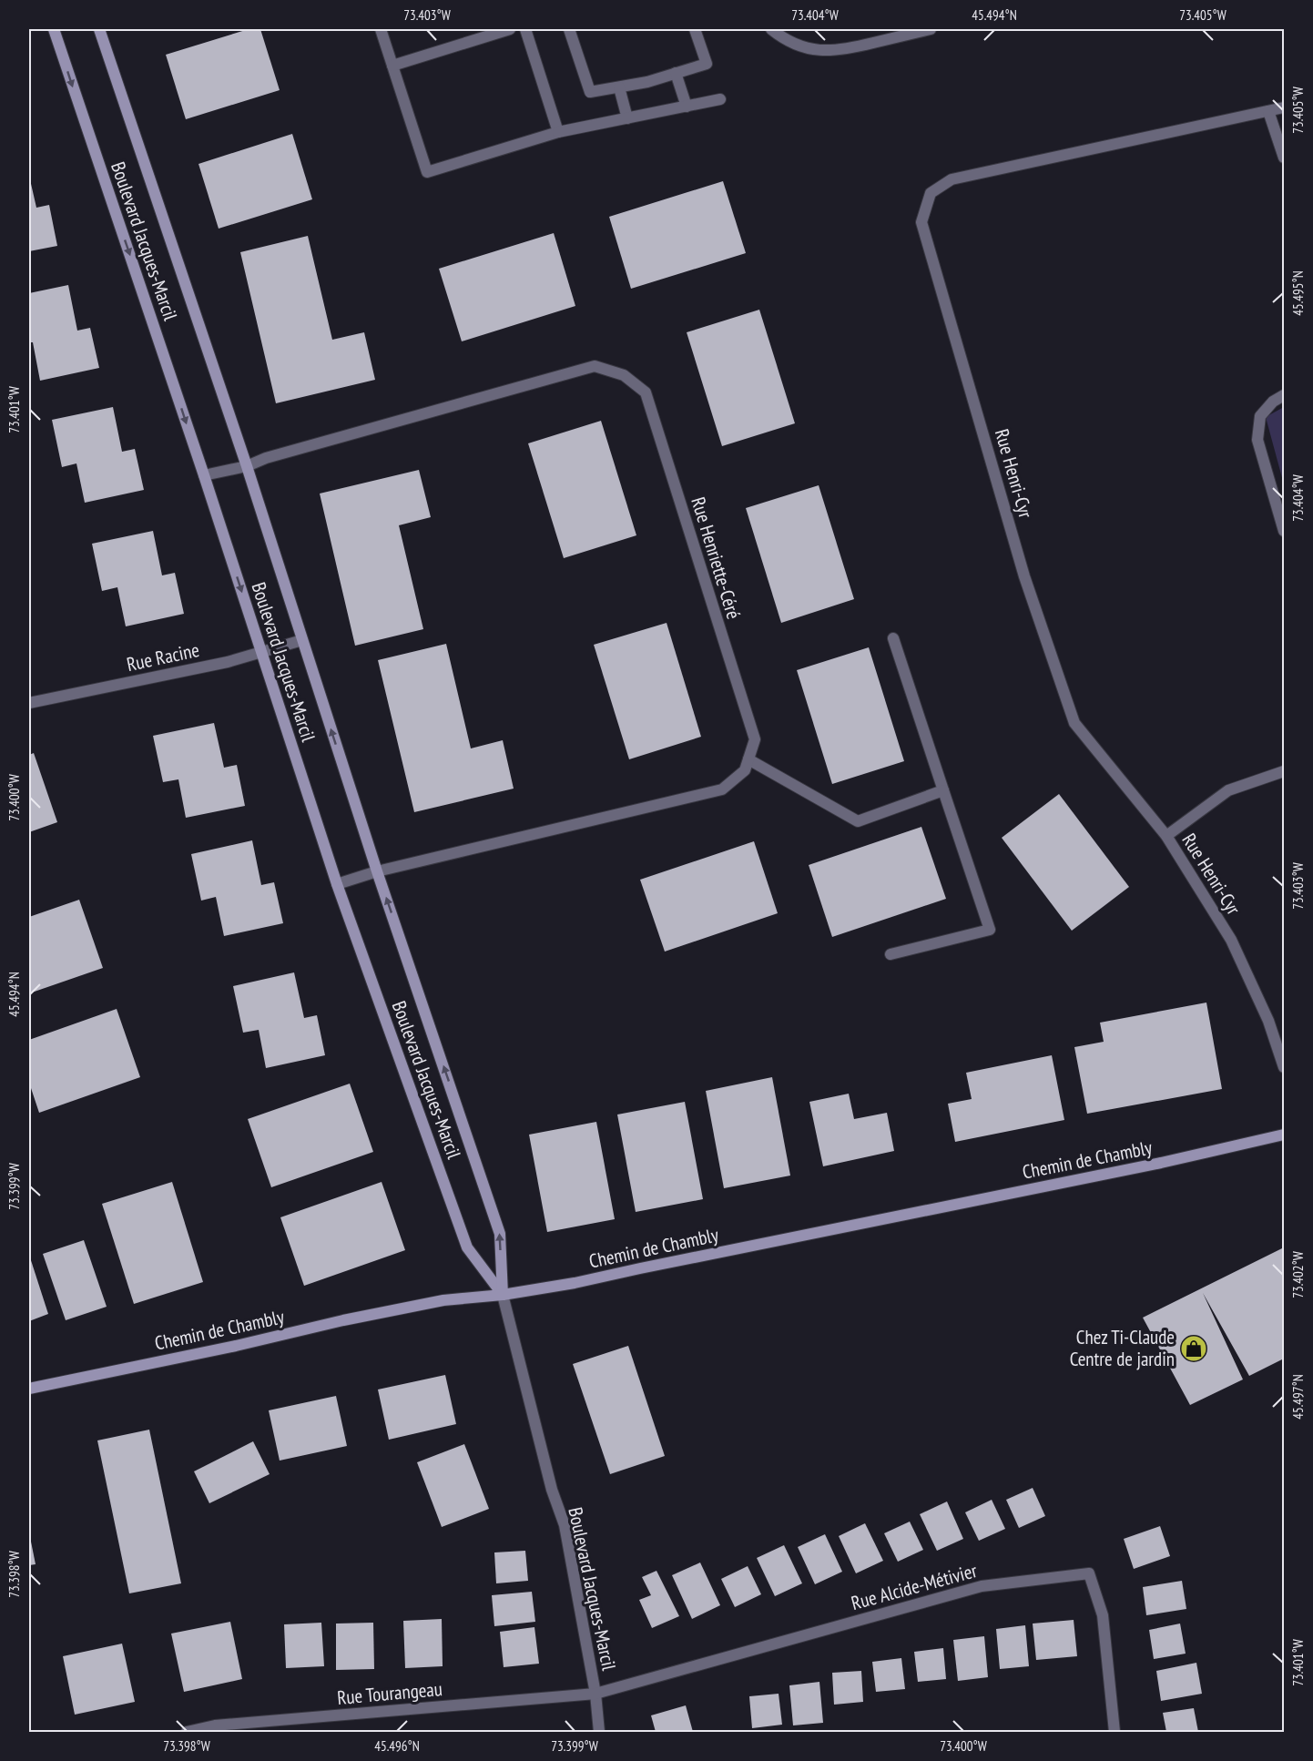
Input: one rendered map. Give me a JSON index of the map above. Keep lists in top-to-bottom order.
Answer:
{
  "streets": {
    "street": [
      "Boulevard Jacques-Marcil",
      "Rue Henri-Cyr",
      "Rue Henriette-Céré",
      "Rue Racine",
      "Chemin de Chambly",
      "Rue Alcide-Métivier",
      "Rue Tourangeau"
    ]
  },
  "crossings": [
    ["Boulevard Jacques-Marcil", "Rue Henriette-Céré"],
    ["Boulevard Jacques-Marcil", "Rue Racine"],
    ["Boulevard Jacques-Marcil", "Chemin de Chambly"],
    ["Boulevard Jacques-Marcil", "Rue Alcide-Métivier"],
    ["Boulevard Jacques-Marcil", "Rue Tourangeau"],
    ["Rue Alcide-Métivier", "Rue Tourangeau"]
  ],
  "places": {
    "shop": ["Chez Ti-Claude Centre de jardin"]
  },
  "coordinates": [
    "73.403°W",
    "73.404°W",
    "45.494°N",
    "73.405°W",
    "45.495°N",
    "73.401°W",
    "73.400°W",
    "73.399°W",
    "73.402°W",
    "45.497°N",
    "73.398°W",
    "45.496°N"
  ]
}
